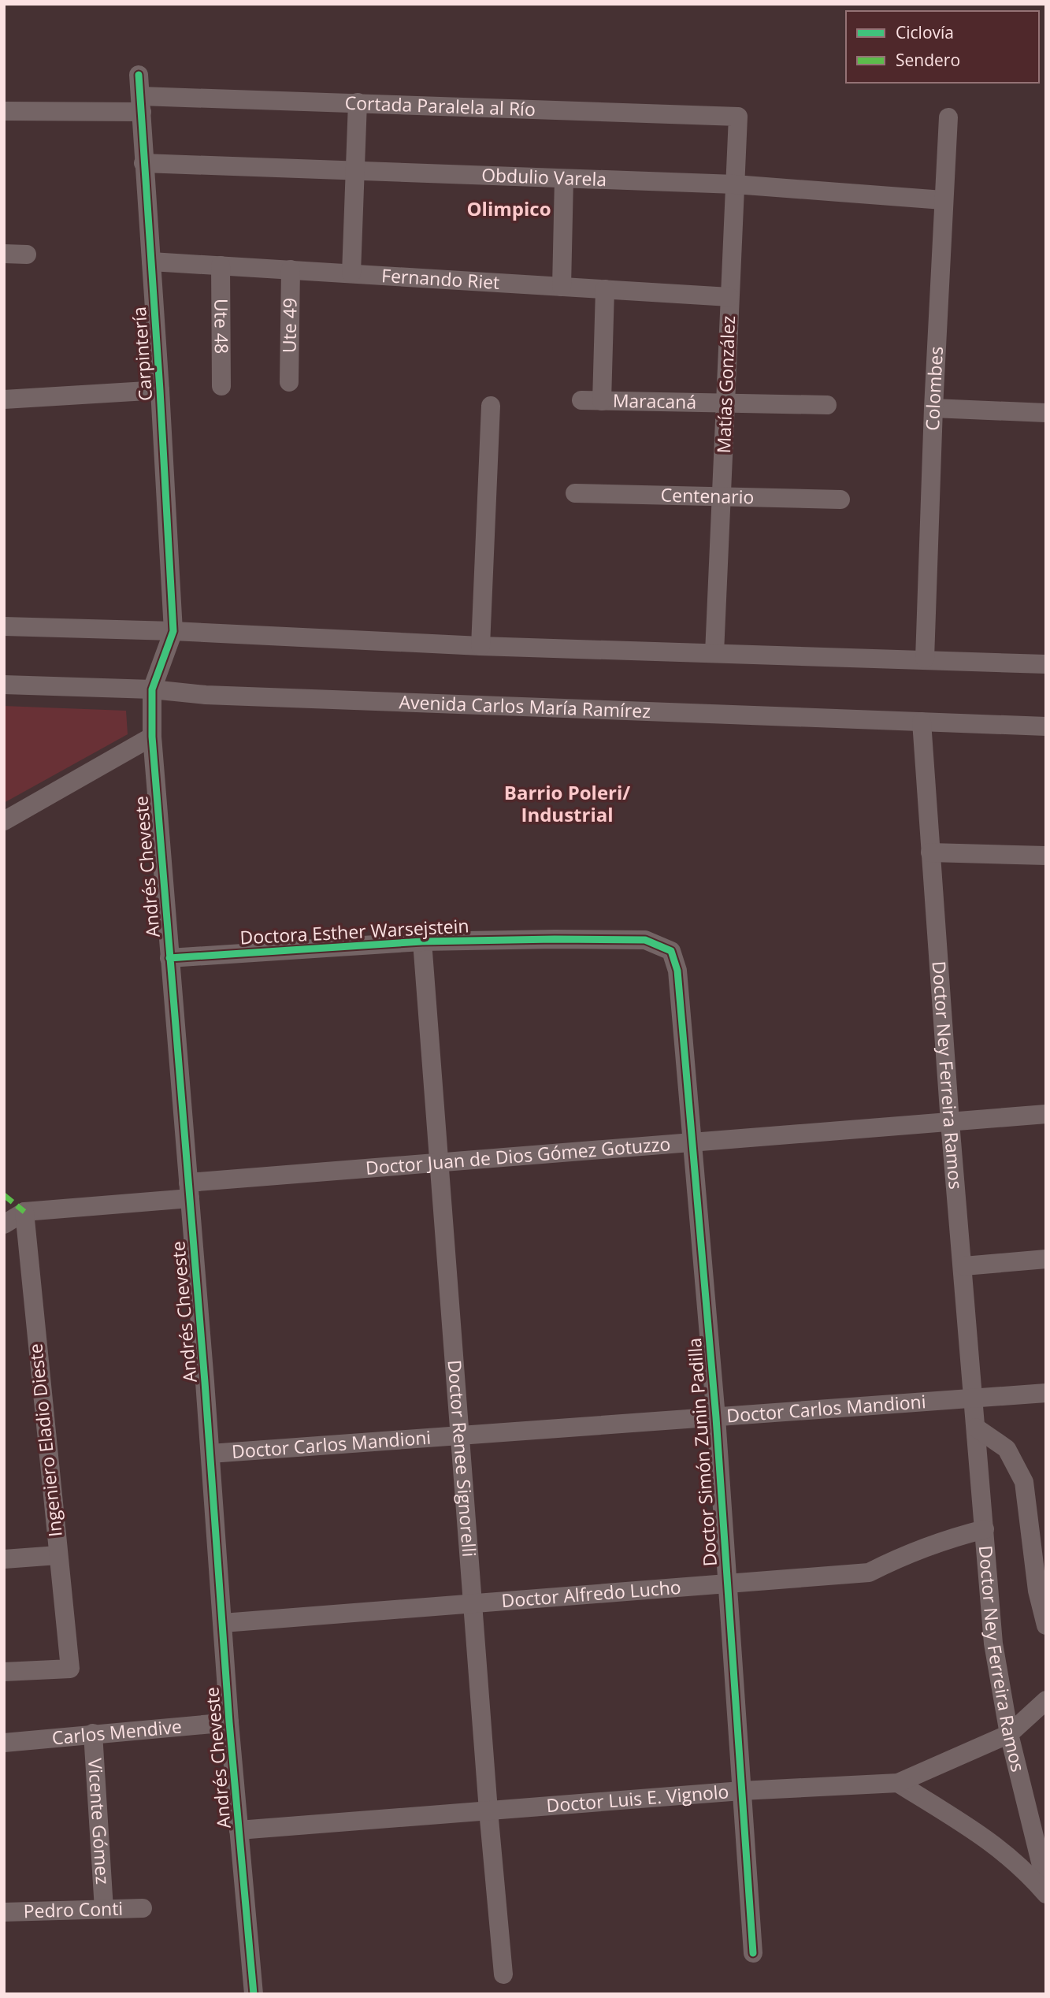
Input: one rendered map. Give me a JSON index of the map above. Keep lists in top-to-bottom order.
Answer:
{
  "streets": {
    "street": [
      "Cortada Paralela al Río",
      "Obdulio Varela",
      "Fernando Riet",
      "Ute 48",
      "Ute 49",
      "Carpintería",
      "Matías González",
      "Colombes",
      "Maracaná",
      "Centenario",
      "Avenida Carlos María Ramírez",
      "Andrés Cheveste",
      "Doctora Esther Warsejstein",
      "Doctor Ney Ferreira Ramos",
      "Doctor Juan de Dios Gómez Gotuzzo",
      "Doctor Carlos Mandioni",
      "Ingeniero Eladio Dieste",
      "Doctor Simón Zunin Padilla",
      "Doctor Renee Signorelli",
      "Doctor Alfredo Lucho",
      "Carlos Mendive",
      "Doctor Luis E. Vignolo",
      "Vicente Gómez",
      "Pedro Conti"
    ]
  },
  "crossings": [
    ["Cortada Paralela al Río", "Carpintería"],
    ["Cortada Paralela al Río", "Matías González"],
    ["Obdulio Varela", "Carpintería"],
    ["Obdulio Varela", "Matías González"],
    ["Obdulio Varela", "Colombes"],
    ["Fernando Riet", "Ute 48"],
    ["Fernando Riet", "Ute 49"],
    ["Fernando Riet", "Carpintería"],
    ["Fernando Riet", "Matías González"],
    ["Carpintería", "Andrés Cheveste"],
    ["Matías González", "Maracaná"],
    ["Matías González", "Centenario"],
    ["Avenida Carlos María Ramírez", "Andrés Cheveste"],
    ["Avenida Carlos María Ramírez", "Doctor Ney Ferreira Ramos"],
    ["Andrés Cheveste", "Doctora Esther Warsejstein"],
    ["Andrés Cheveste", "Doctor Juan de Dios Gómez Gotuzzo"],
    ["Andrés Cheveste", "Doctor Carlos Mandioni"],
    ["Andrés Cheveste", "Doctor Alfredo Lucho"],
    ["Andrés Cheveste", "Carlos Mendive"],
    ["Andrés Cheveste", "Doctor Luis E. Vignolo"],
    ["Doctora Esther Warsejstein", "Doctor Simón Zunin Padilla"],
    ["Doctora Esther Warsejstein", "Doctor Renee Signorelli"],
    ["Doctor Ney Ferreira Ramos", "Doctor Juan de Dios Gómez Gotuzzo"],
    ["Doctor Ney Ferreira Ramos", "Doctor Carlos Mandioni"],
    ["Doctor Ney Ferreira Ramos", "Doctor Alfredo Lucho"],
    ["Doctor Ney Ferreira Ramos", "Doctor Luis E. Vignolo"],
    ["Doctor Juan de Dios Gómez Gotuzzo", "Ingeniero Eladio Dieste"],
    ["Doctor Juan de Dios Gómez Gotuzzo", "Doctor Simón Zunin Padilla"],
    ["Doctor Juan de Dios Gómez Gotuzzo", "Doctor Renee Signorelli"],
    ["Doctor Carlos Mandioni", "Doctor Simón Zunin Padilla"],
    ["Doctor Carlos Mandioni", "Doctor Renee Signorelli"],
    ["Doctor Simón Zunin Padilla", "Doctor Alfredo Lucho"],
    ["Doctor Simón Zunin Padilla", "Doctor Luis E. Vignolo"],
    ["Doctor Renee Signorelli", "Doctor Alfredo Lucho"],
    ["Doctor Renee Signorelli", "Doctor Luis E. Vignolo"],
    ["Carlos Mendive", "Vicente Gómez"],
    ["Vicente Gómez", "Pedro Conti"]
  ],
  "districts": ["Olimpico", "Barrio Poleri/ Industrial"],
  "legend": ["Ciclovía", "Sendero"]
}
